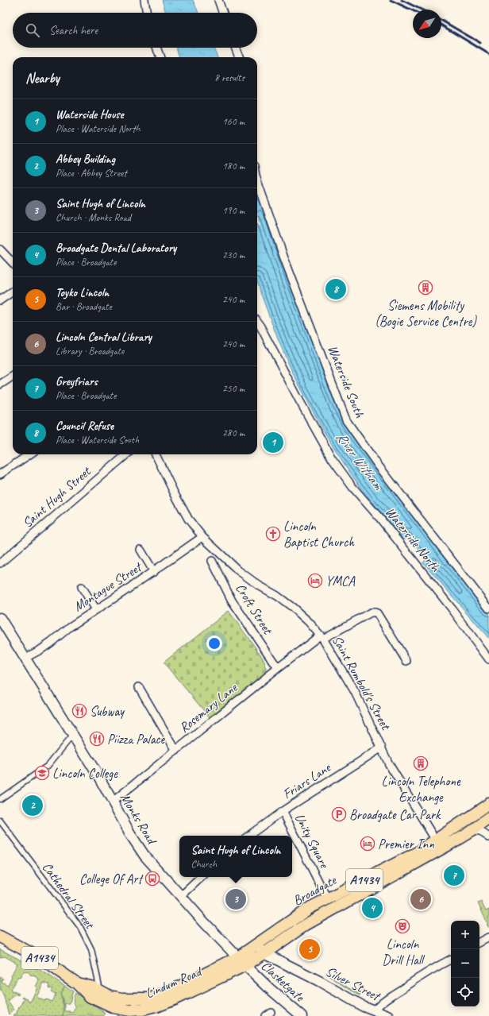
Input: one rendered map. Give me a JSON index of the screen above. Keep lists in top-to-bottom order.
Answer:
{
  "streets": {
    "main road": [
      "Monks Road",
      "A1434",
      "Broadgate",
      "Clasketgate",
      "Lindum Road",
      "Silver Street"
    ],
    "street": [
      "Waterside South",
      "Saint Hugh Street",
      "Waterside North",
      "Montague Street",
      "Croft Street",
      "Saint Rumbold's Street",
      "Rosemary Lane",
      "Friars Lane",
      "Unity Square",
      "Cathedral Street"
    ]
  },
  "crossings": [
    ["Montague Street", "Saint Rumbold's Street"],
    ["Montague Street", "Monks Road"],
    ["Croft Street", "Rosemary Lane"],
    ["Saint Rumbold's Street", "Rosemary Lane"],
    ["Saint Rumbold's Street", "Friars Lane"],
    ["Saint Rumbold's Street", "Broadgate"],
    ["Rosemary Lane", "Monks Road"],
    ["Friars Lane", "Unity Square"],
    ["Monks Road", "Broadgate"],
    ["Monks Road", "Clasketgate"],
    ["Monks Road", "Lindum Road"],
    ["Unity Square", "Broadgate"],
    ["Broadgate", "Clasketgate"],
    ["Broadgate", "Lindum Road"],
    ["Broadgate", "Silver Street"],
    ["Cathedral Street", "Lindum Road"],
    ["Clasketgate", "Lindum Road"]
  ],
  "water": ["River Witham"],
  "places": {
    "building": ["Siemens Mobility (Bogie Service Centre)", "Lincoln Telephone Exchange"],
    "church": ["Lincoln Baptist Church"],
    "hotel": ["YMCA", "Premier Inn"],
    "restaurant": ["Subway", "Piizza Palace"],
    "school or university": ["Lincoln College"],
    "parking": ["Broadgate Car Park"],
    "bus stop": ["College Of Art"],
    "theatre": ["Lincoln Drill Hall"]
  },
  "north": "bottom left",
  "page": {
    "search": "Search here",
    "heading": ["Nearby", "8 results"],
    "list": [
      {
        "mark": "1",
        "name": "Waterside House",
        "note": "Place · Waterside North",
        "value": "160 m"
      },
      {
        "mark": "2",
        "name": "Abbey Building",
        "note": "Place · Abbey Street",
        "value": "180 m"
      },
      {
        "mark": "3",
        "name": "Saint Hugh of Lincoln",
        "note": "Church · Monks Road",
        "value": "190 m"
      },
      {
        "mark": "4",
        "name": "Broadgate Dental Laboratory",
        "note": "Place · Broadgate",
        "value": "230 m"
      },
      {
        "mark": "5",
        "name": "Toyko Lincoln",
        "note": "Bar · Broadgate",
        "value": "240 m"
      },
      {
        "mark": "6",
        "name": "Lincoln Central Library",
        "note": "Library · Broadgate",
        "value": "240 m"
      },
      {
        "mark": "7",
        "name": "Greyfriars",
        "note": "Place · Broadgate",
        "value": "250 m"
      },
      {
        "mark": "8",
        "name": "Council Refuse",
        "note": "Place · Waterside South",
        "value": "280 m"
      }
    ],
    "pins": [
      "8",
      "1",
      "2",
      "7",
      "3",
      "6",
      "4",
      "5"
    ],
    "popup": ["Saint Hugh of Lincoln", "Church"],
    "map_buttons": ["+", "−"]
  }
}
